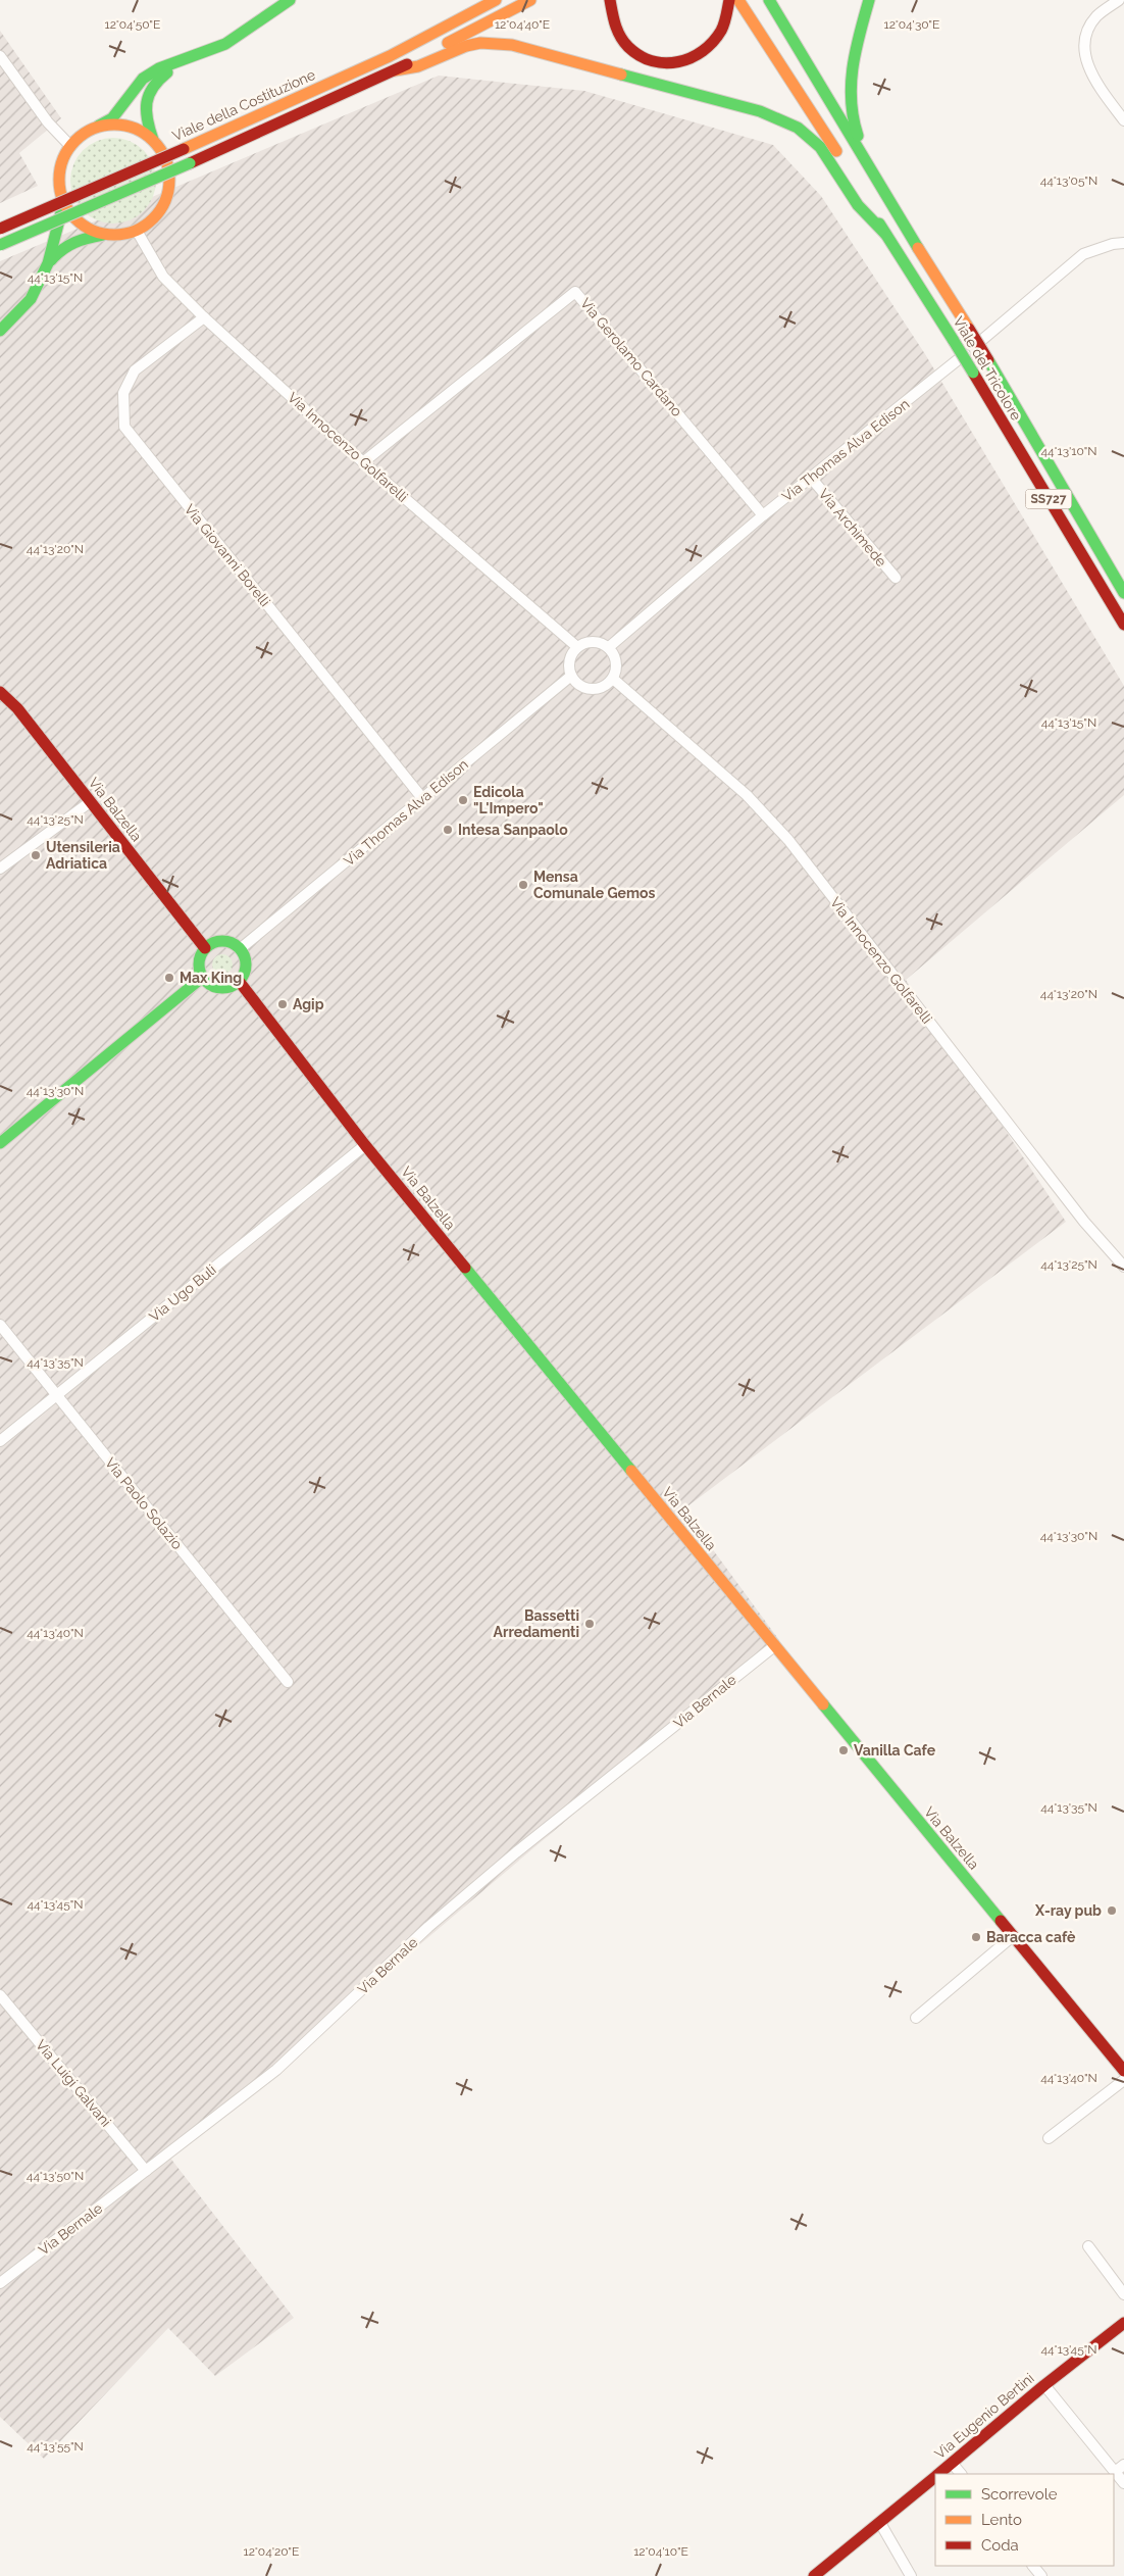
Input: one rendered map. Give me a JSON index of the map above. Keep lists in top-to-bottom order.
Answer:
{
  "streets": {
    "main road": [
      "Viale della Costituzione",
      "Viale del Tricolore",
      "SS727",
      "Via Balzella",
      "Via Eugenio Bertini"
    ],
    "street": [
      "Via Gerolamo Cardano",
      "Via Innocenzo Golfarelli",
      "Via Thomas Alva Edison",
      "Via Archimede",
      "Via Giovanni Borelli",
      "Via Ugo Buli",
      "Via Paolo Solazio",
      "Via Bernale",
      "Via Luigi Galvani"
    ]
  },
  "crossings": [
    ["Via Gerolamo Cardano", "Via Innocenzo Golfarelli"],
    ["Via Gerolamo Cardano", "Via Thomas Alva Edison"],
    ["Via Innocenzo Golfarelli", "Via Thomas Alva Edison"],
    ["Via Innocenzo Golfarelli", "Via Giovanni Borelli"],
    ["Via Thomas Alva Edison", "Via Archimede"],
    ["Via Thomas Alva Edison", "Via Giovanni Borelli"],
    ["Via Thomas Alva Edison", "Via Balzella"],
    ["Via Balzella", "Via Ugo Buli"],
    ["Via Balzella", "Via Bernale"],
    ["Via Ugo Buli", "Via Paolo Solazio"],
    ["Via Bernale", "Via Luigi Galvani"]
  ],
  "places": [
    "Edicola \"L'Impero\"",
    "Intesa Sanpaolo",
    "Utensileria Adriatica",
    "Mensa Comunale Gemos",
    "Max King",
    "Agip",
    "Bassetti Arredamenti",
    "Vanilla Cafe",
    "X-ray pub",
    "Baracca cafè"
  ],
  "legend": ["Scorrevole", "Lento", "Coda"],
  "coordinates": [
    "12°04'40\"E",
    "12°04'50\"E",
    "12°04'30\"E",
    "44°13'05\"N",
    "44°13'15\"N",
    "44°13'10\"N",
    "44°13'20\"N",
    "44°13'25\"N",
    "44°13'30\"N",
    "44°13'35\"N",
    "44°13'40\"N",
    "44°13'45\"N",
    "44°13'50\"N",
    "44°13'55\"N",
    "12°04'20\"E",
    "12°04'10\"E"
  ]
}
